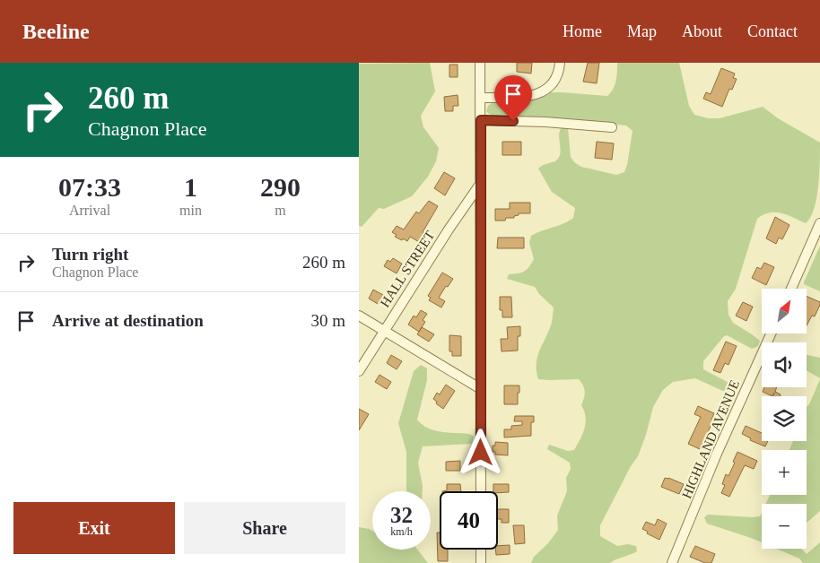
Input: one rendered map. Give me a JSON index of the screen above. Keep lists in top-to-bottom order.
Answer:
{
  "streets": {
    "street": ["HALL STREET", "HIGHLAND AVENUE"]
  },
  "north": "top right",
  "page": {
    "header": "Beeline",
    "nav": [
      "Home",
      "Map",
      "About",
      "Contact"
    ],
    "turn": ["260 m", "Chagnon Place"],
    "eta": [
      "07:33",
      "Arrival",
      "1",
      "min",
      "290",
      "m"
    ],
    "list": [
      {
        "name": "Turn right",
        "note": "Chagnon Place",
        "value": "260 m"
      },
      {
        "name": "Arrive at destination",
        "value": "30 m"
      }
    ],
    "map_buttons": ["+", "−"],
    "speed": "32 km/h",
    "limit": "40",
    "buttons": ["Exit", "Share"]
  }
}
